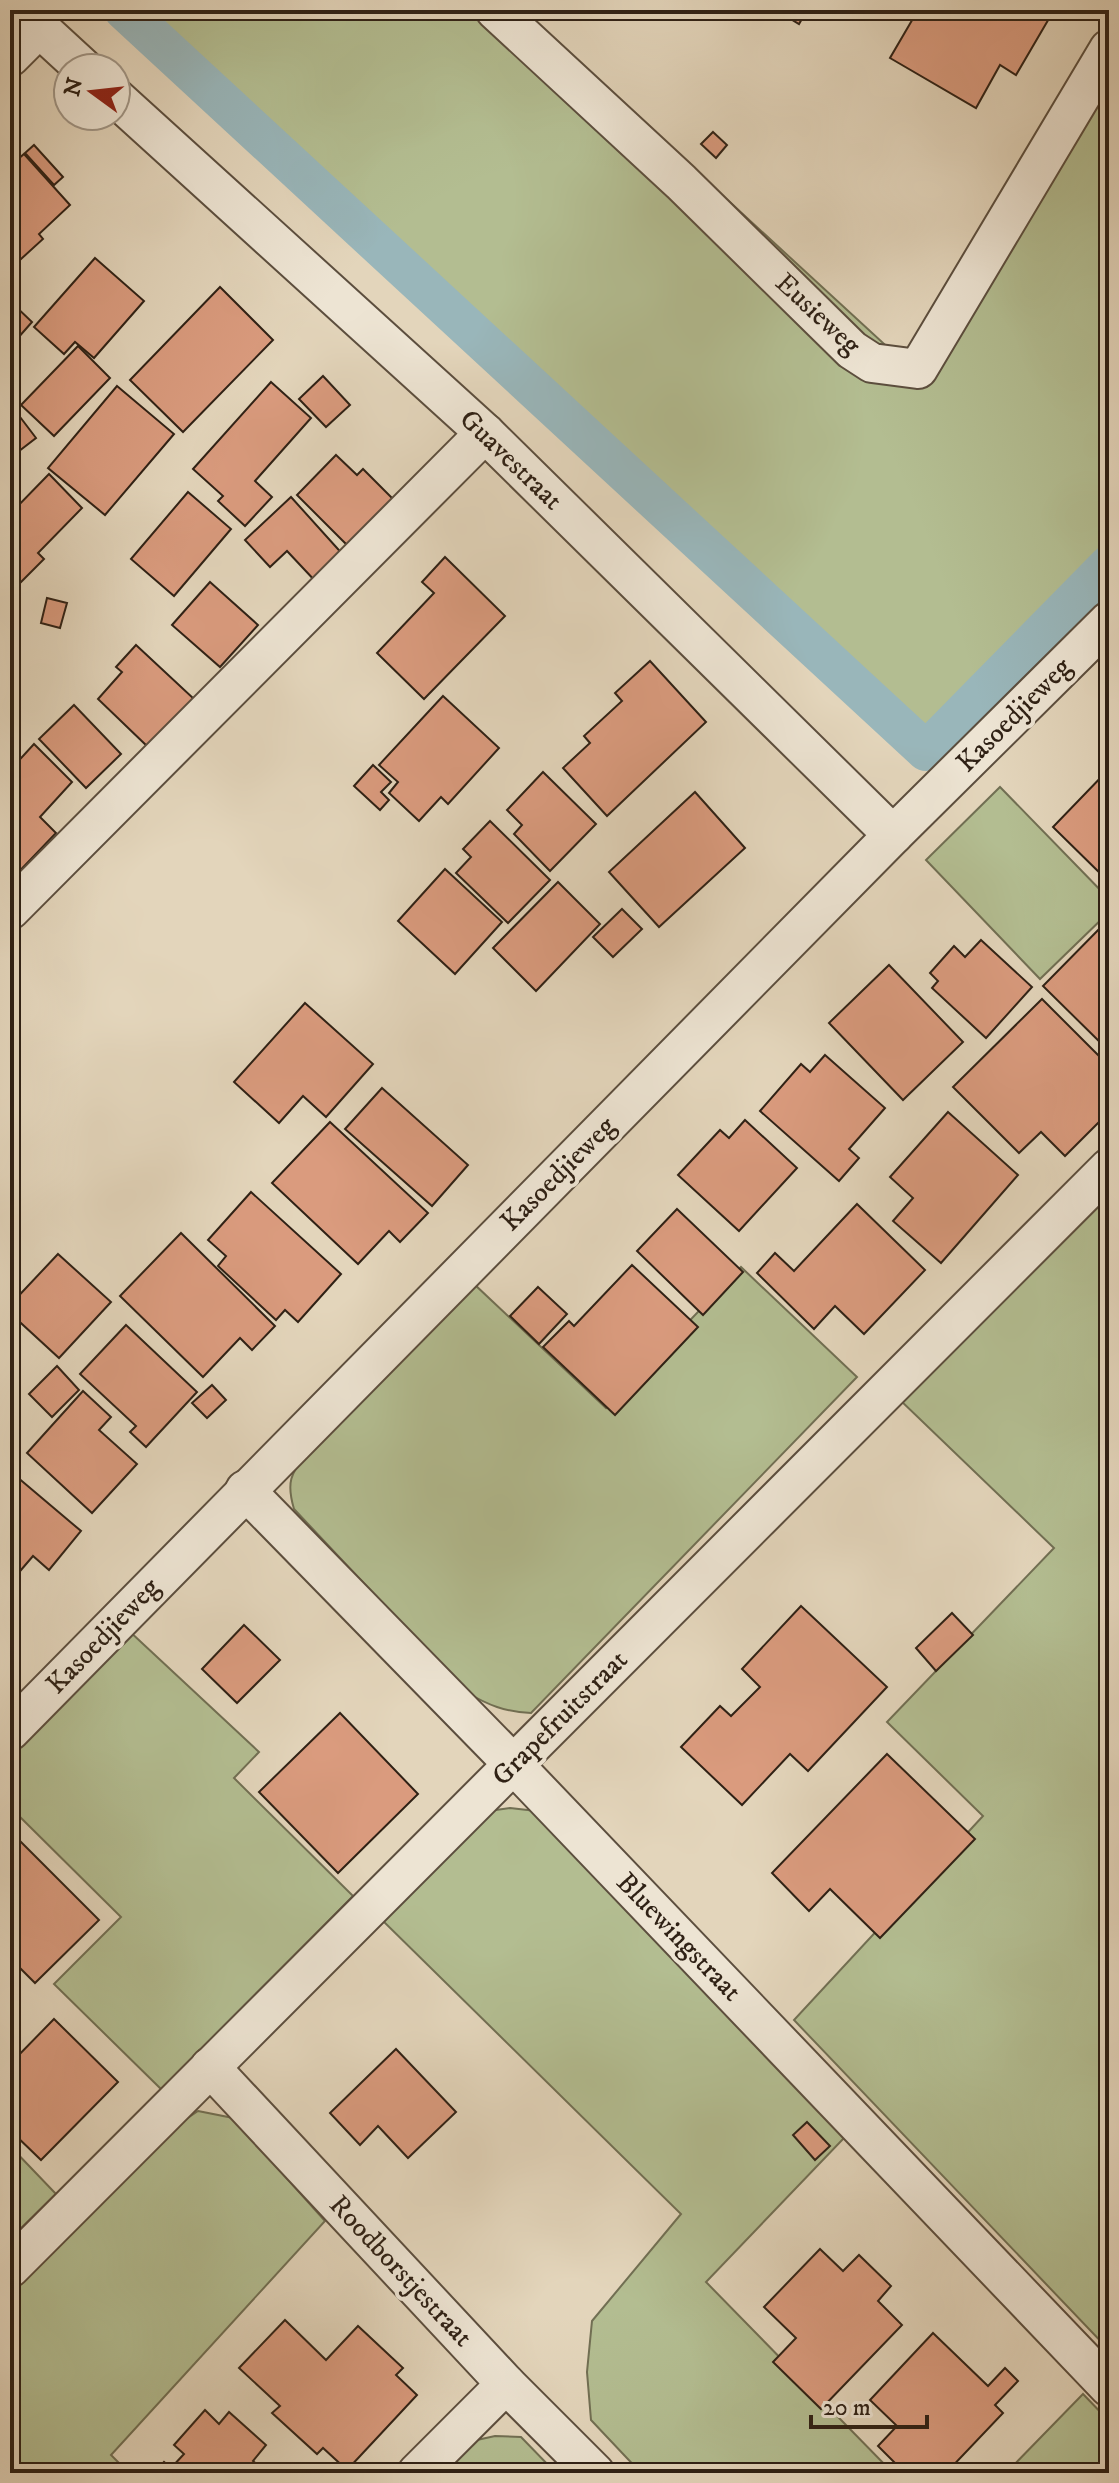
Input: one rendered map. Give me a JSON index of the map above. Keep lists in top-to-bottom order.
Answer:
{
  "streets": {
    "street": [
      "Eusieweg",
      "Guavestraat",
      "Kasoedjieweg",
      "Grapefruitstraat",
      "Bluewingstraat",
      "Roodborstjestraat"
    ]
  },
  "crossings": [
    ["Guavestraat", "Kasoedjieweg"],
    ["Kasoedjieweg", "Bluewingstraat"],
    ["Grapefruitstraat", "Bluewingstraat"],
    ["Grapefruitstraat", "Roodborstjestraat"]
  ],
  "scale_bar": "20 m",
  "north": "left"
}
